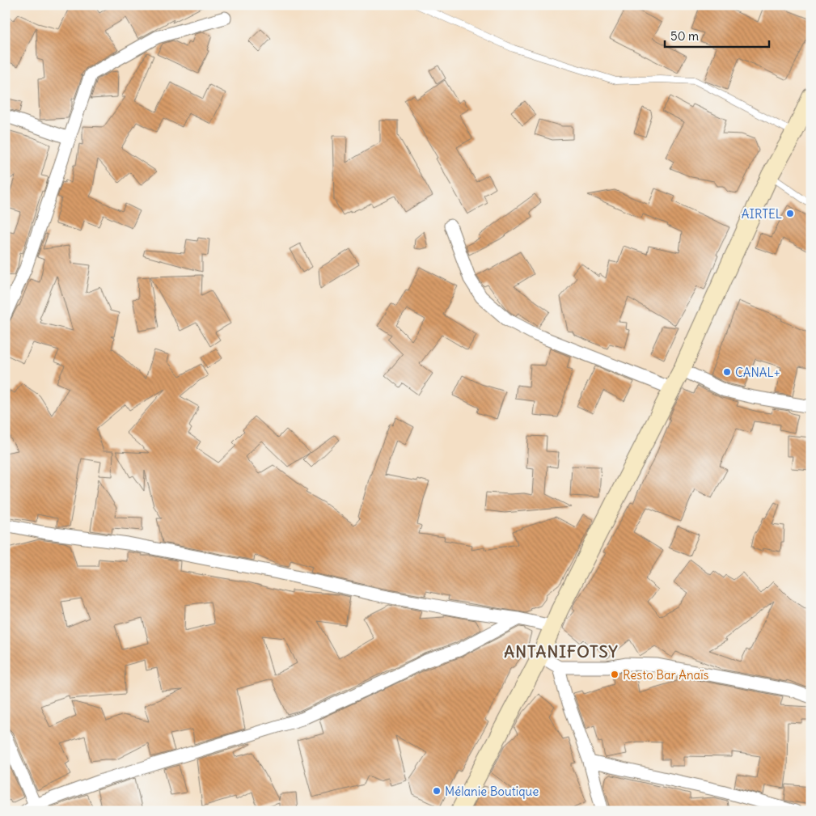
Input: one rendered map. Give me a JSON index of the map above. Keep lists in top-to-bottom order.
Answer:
{
  "districts": ["ANTANIFOTSY"],
  "places": [
    "AIRTEL",
    "CANAL+",
    "Resto Bar Anaïs",
    "Mélanie Boutique"
  ],
  "scale_bar": "50 m"
}
